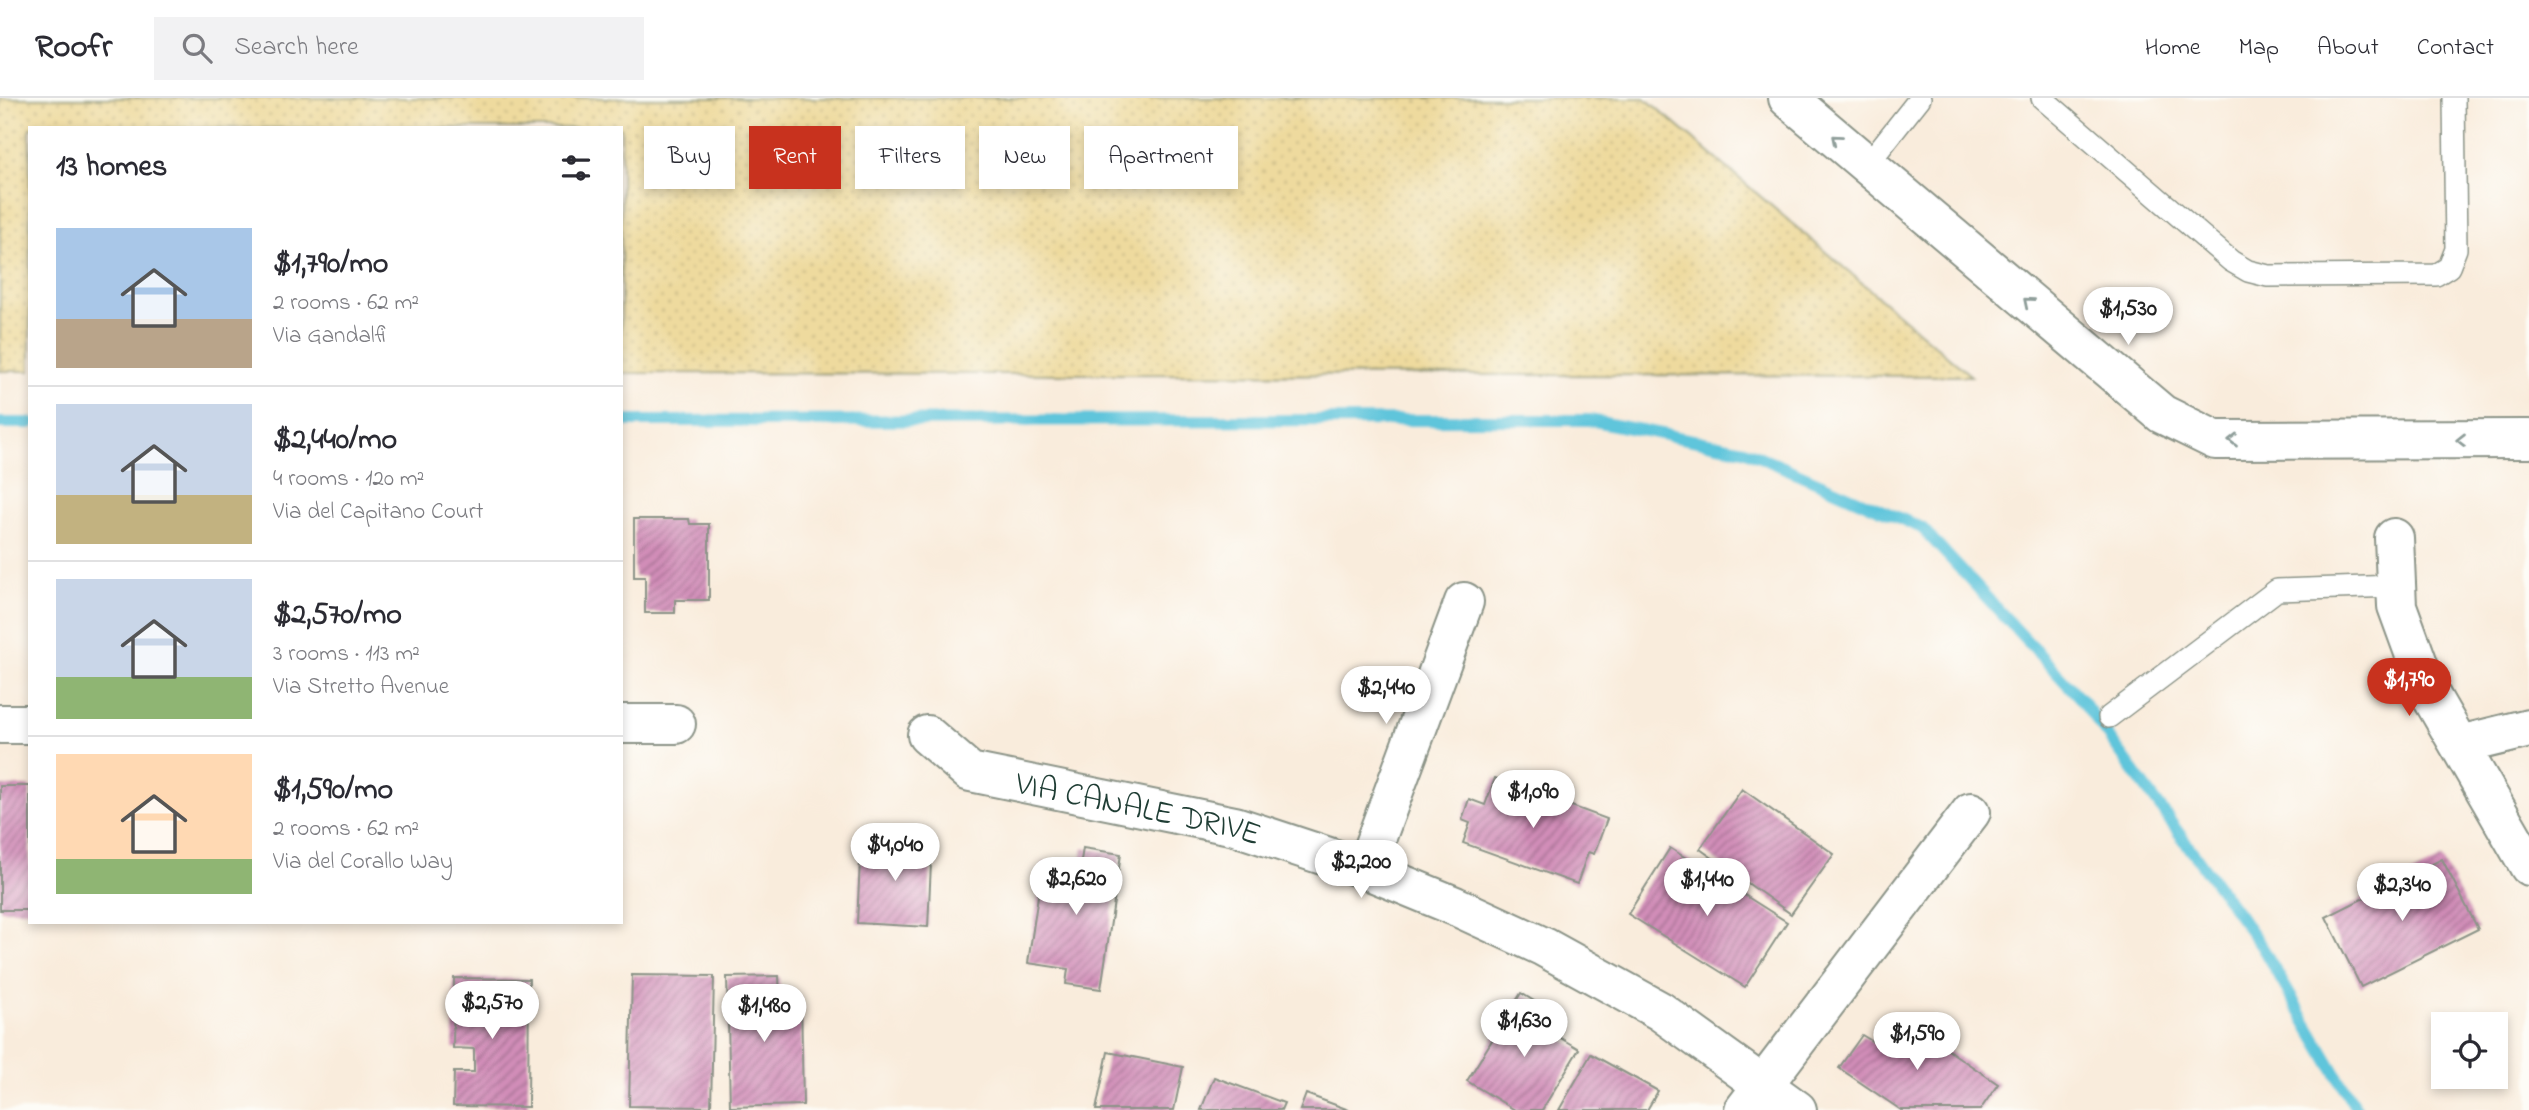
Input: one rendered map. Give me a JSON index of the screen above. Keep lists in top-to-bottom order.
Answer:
{
  "streets": {
    "street": ["VIA CANALE DRIVE"]
  },
  "page": {
    "header": "Roofr",
    "search": "Search here",
    "nav": [
      "Home",
      "Map",
      "About",
      "Contact"
    ],
    "chip": [
      "Buy",
      "Rent",
      "Filters",
      "New",
      "Apartment"
    ],
    "heading": "13 homes",
    "list": [
      {
        "name": "$1,790/mo",
        "note": "2 rooms · 62 m² · Via Gandalfi"
      },
      {
        "name": "$2,440/mo",
        "note": "4 rooms · 120 m² · Via del Capitano Court"
      },
      {
        "name": "$2,570/mo",
        "note": "3 rooms · 113 m² · Via Stretto Avenue"
      },
      {
        "name": "$1,590/mo",
        "note": "2 rooms · 62 m² · Via del Corallo Way"
      }
    ],
    "price": [
      "$1,530",
      "$1,790",
      "$2,440",
      "$1,090",
      "$4,040",
      "$2,200",
      "$2,620",
      "$1,440",
      "$2,340",
      "$2,570",
      "$1,480",
      "$1,630",
      "$1,590"
    ]
  }
}
